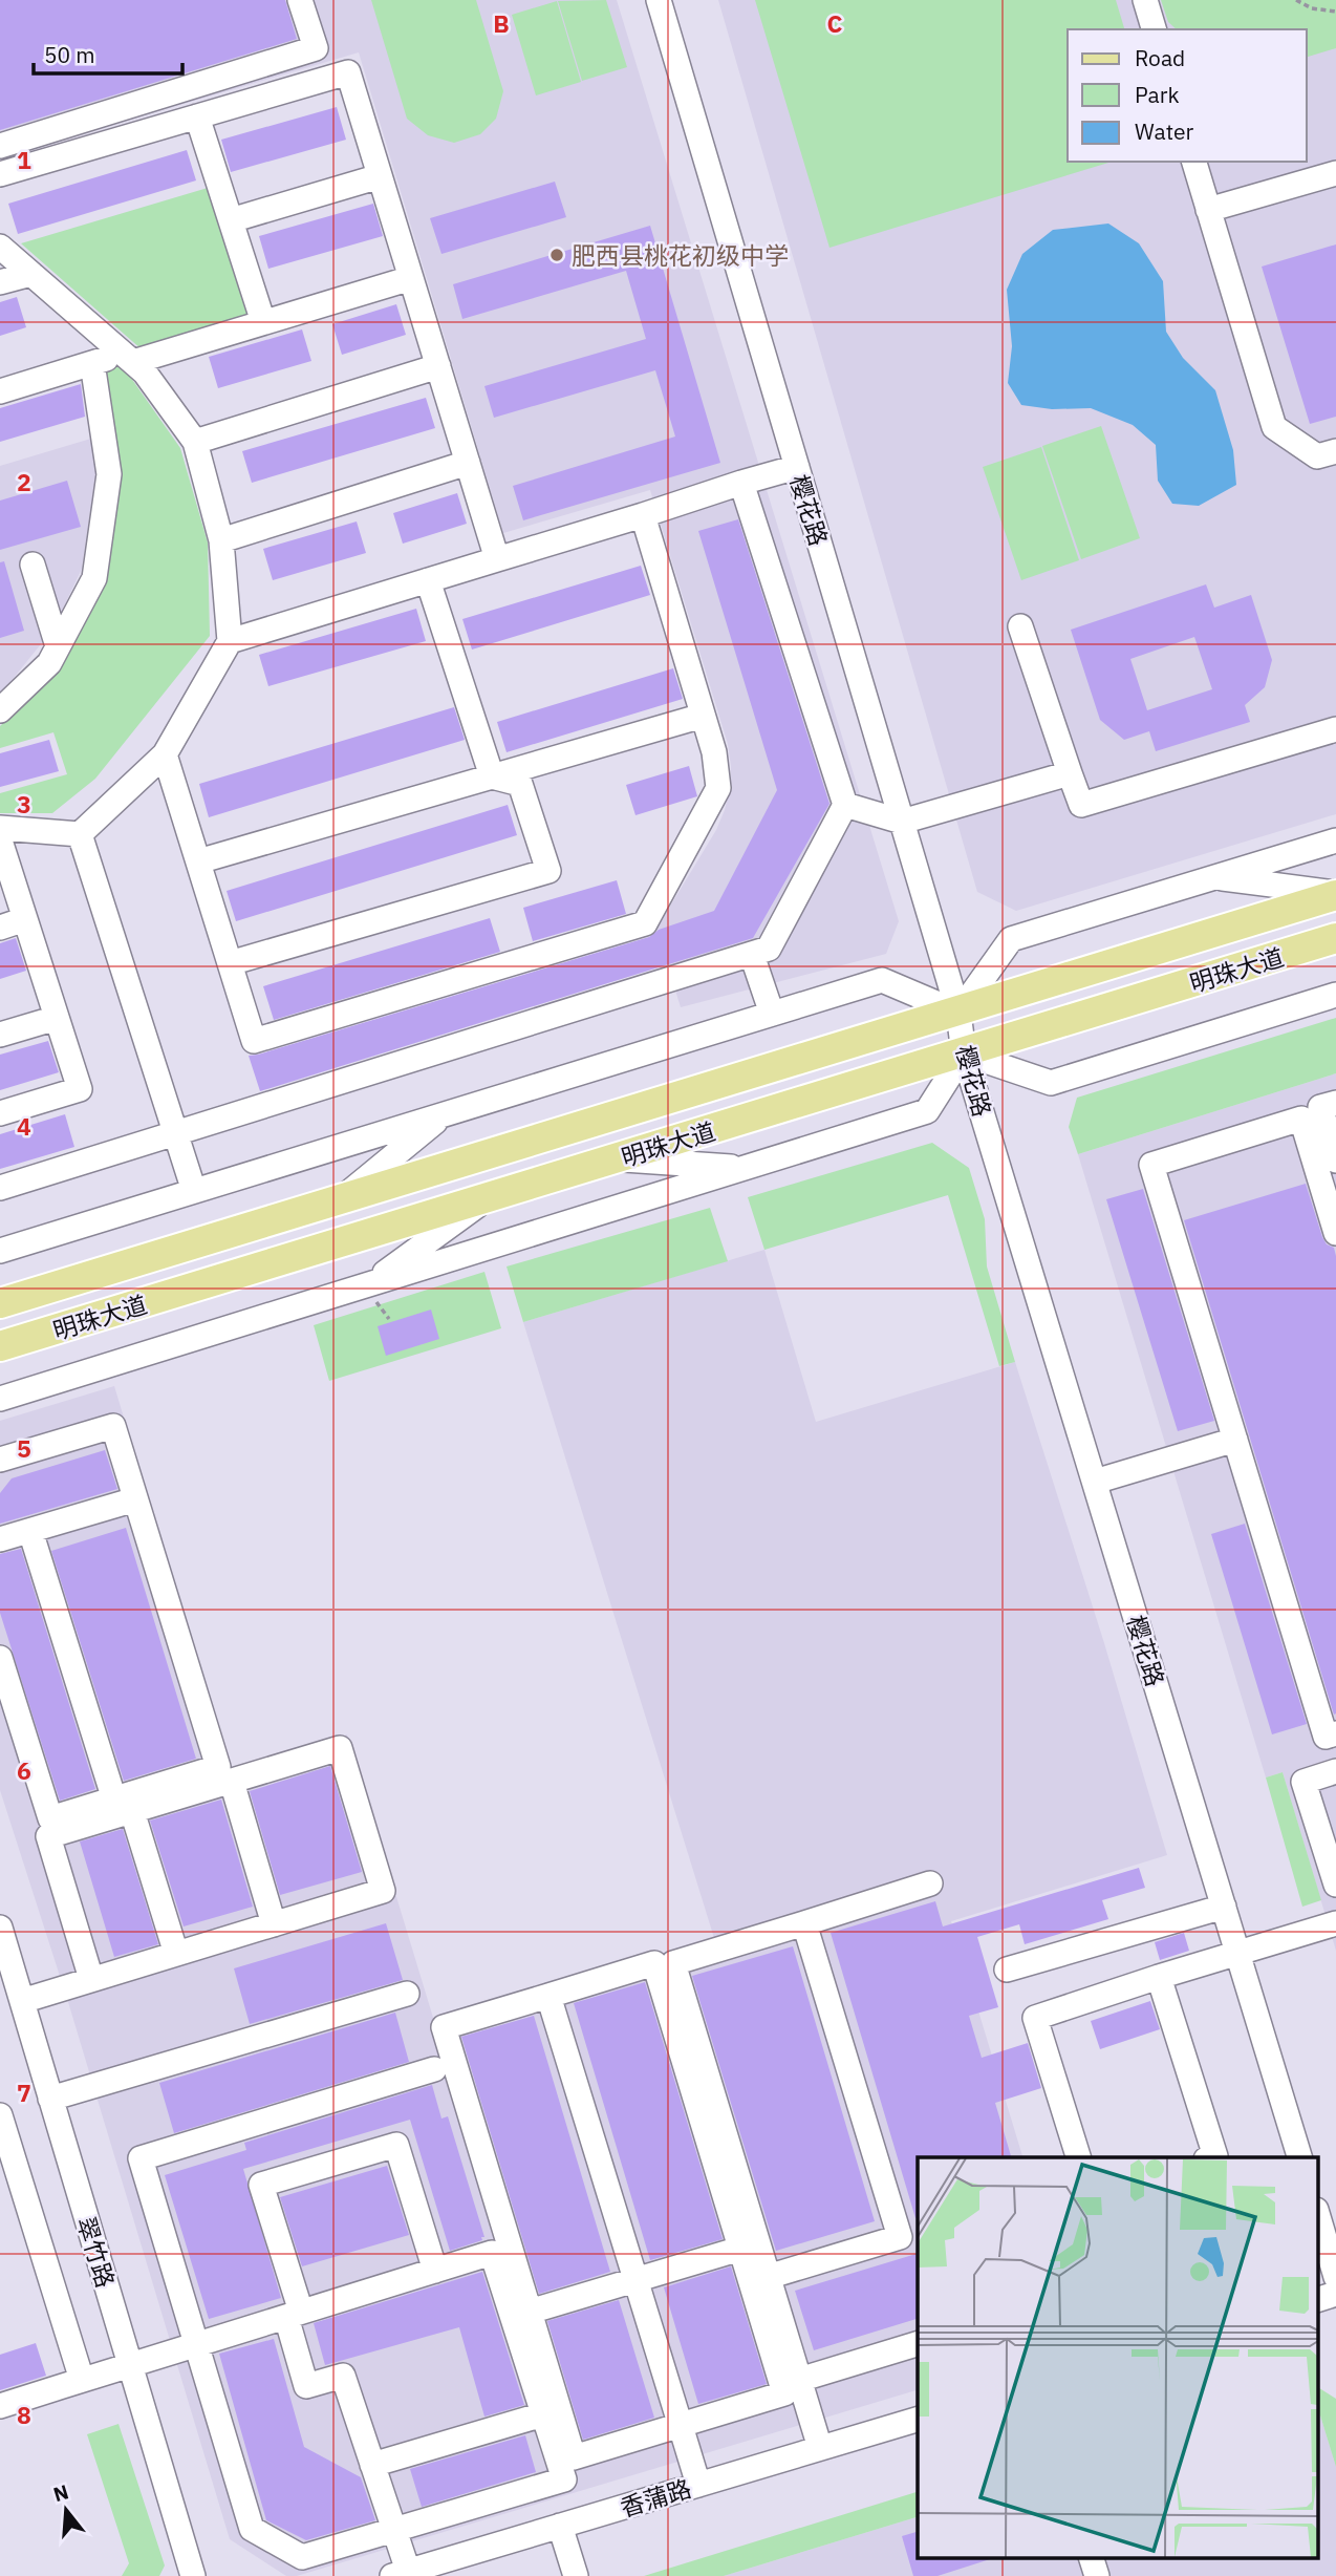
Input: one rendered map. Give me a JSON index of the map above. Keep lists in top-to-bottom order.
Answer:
{
  "streets": {
    "main road": ["明珠大道"],
    "street": ["樱花路", "翠竹路", "香蒲路"]
  },
  "crossings": [
    ["樱花路", "明珠大道"]
  ],
  "places": ["肥西县桃花初级中学"],
  "legend": ["Road", "Park", "Water"],
  "scale_bar": "50 m",
  "north": "top",
  "grid": {
    "columns": ["B", "C"],
    "rows": [
      "1",
      "2",
      "3",
      "4",
      "5",
      "6",
      "7",
      "8"
    ]
  }
}
